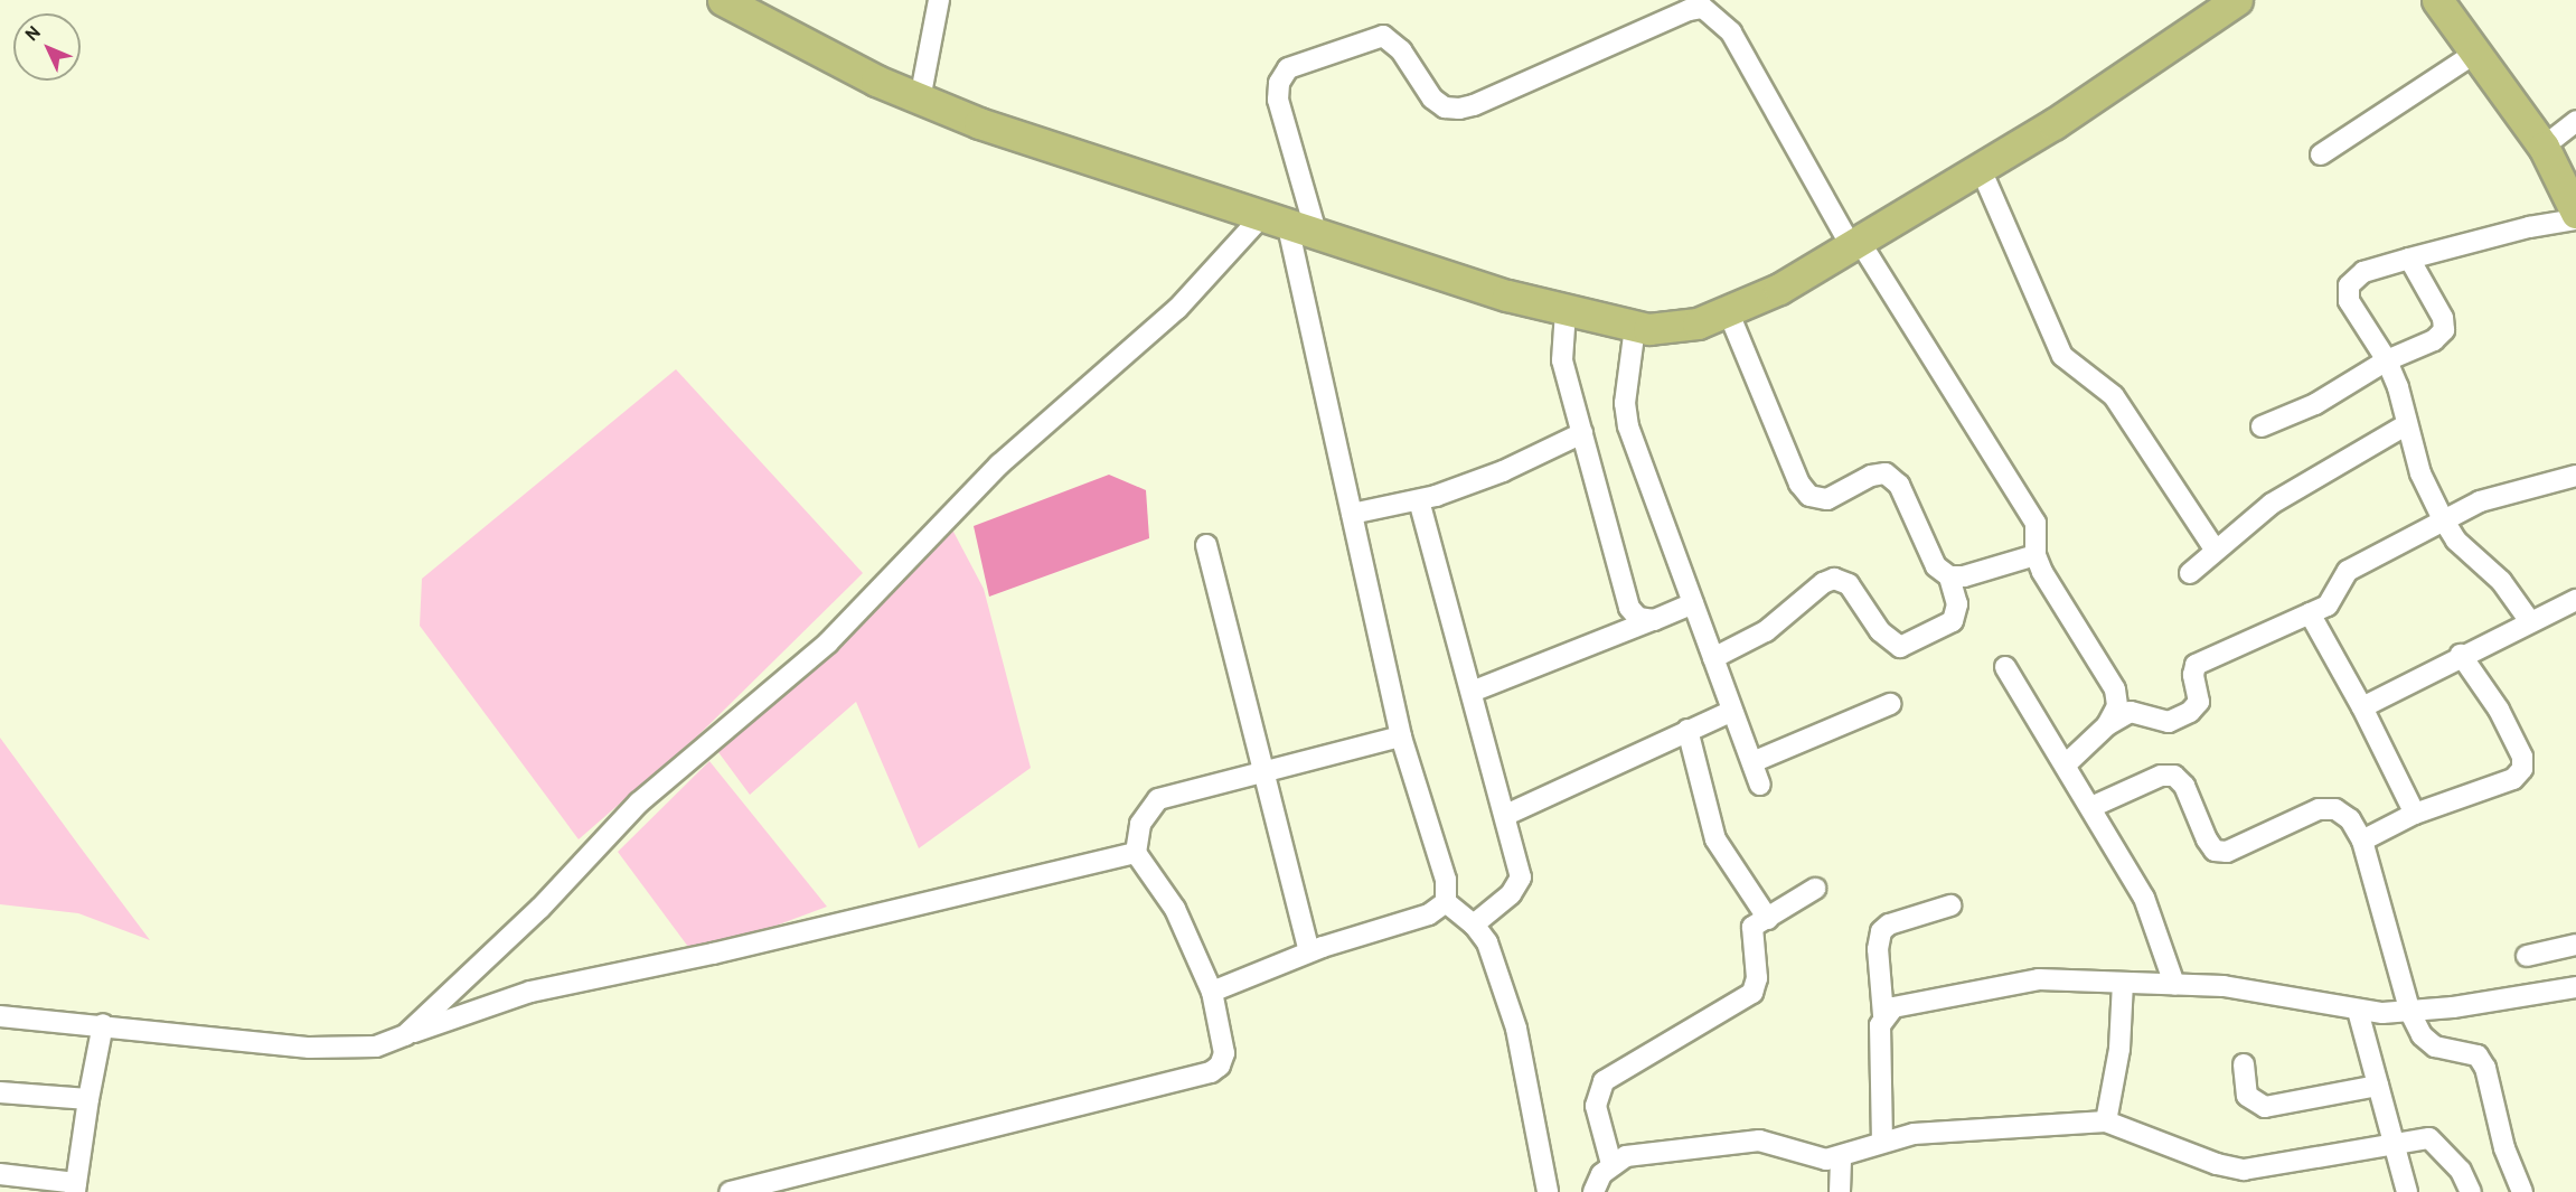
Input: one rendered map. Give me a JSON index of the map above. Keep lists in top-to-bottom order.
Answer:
{
  "north": "top left"
}
